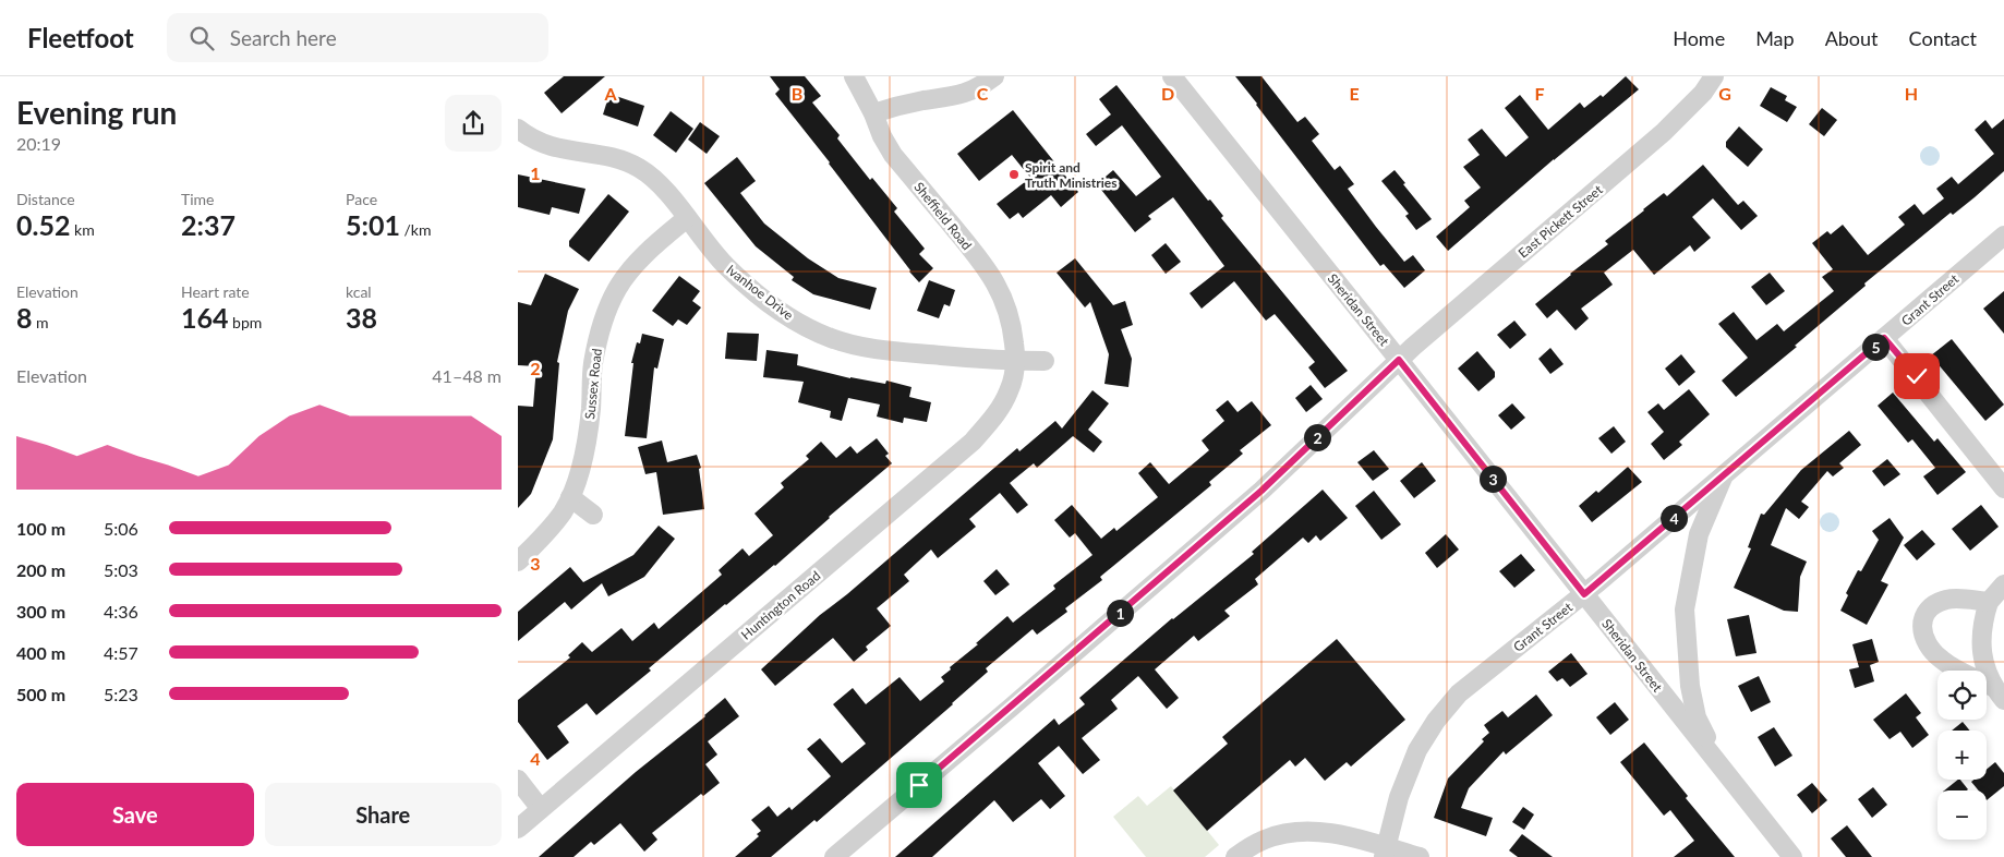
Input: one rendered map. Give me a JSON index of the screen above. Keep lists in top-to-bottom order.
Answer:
{
  "streets": {
    "street": [
      "Sheffield Road",
      "East Pickett Street",
      "Ivanhoe Drive",
      "Grant Street",
      "Sheridan Street",
      "Sussex Road",
      "Huntington Road"
    ]
  },
  "crossings": [
    ["Sheffield Road", "Ivanhoe Drive"],
    ["Sheffield Road", "Huntington Road"],
    ["East Pickett Street", "Sheridan Street"],
    ["Ivanhoe Drive", "Sussex Road"],
    ["Ivanhoe Drive", "Huntington Road"],
    ["Grant Street", "Sheridan Street"]
  ],
  "places": ["Spirit and Truth Ministries"],
  "page": {
    "header": "Fleetfoot",
    "search": "Search here",
    "nav": [
      "Home",
      "Map",
      "About",
      "Contact"
    ],
    "heading": ["Evening run", "20:19"],
    "stats": [
      ["Distance", "0.52 km"],
      ["Time", "2:37"],
      ["Pace", "5:01 /km"],
      ["Elevation", "8 m"],
      ["Heart rate", "164 bpm"],
      ["kcal", "38"]
    ],
    "pins": [
      "5",
      "2",
      "3",
      "4",
      "1"
    ],
    "chart": ["Elevation", "41–48 m"],
    "list": [
      {
        "name": "100 m",
        "note": "5:06"
      },
      {
        "name": "200 m",
        "note": "5:03"
      },
      {
        "name": "300 m",
        "note": "4:36"
      },
      {
        "name": "400 m",
        "note": "4:57"
      },
      {
        "name": "500 m",
        "note": "5:23"
      }
    ],
    "map_buttons": ["+", "−"],
    "buttons": ["Save", "Share"]
  },
  "grid": {
    "columns": [
      "A",
      "B",
      "C",
      "D",
      "E",
      "F",
      "G",
      "H"
    ],
    "rows": [
      "1",
      "2",
      "3",
      "4"
    ]
  }
}
